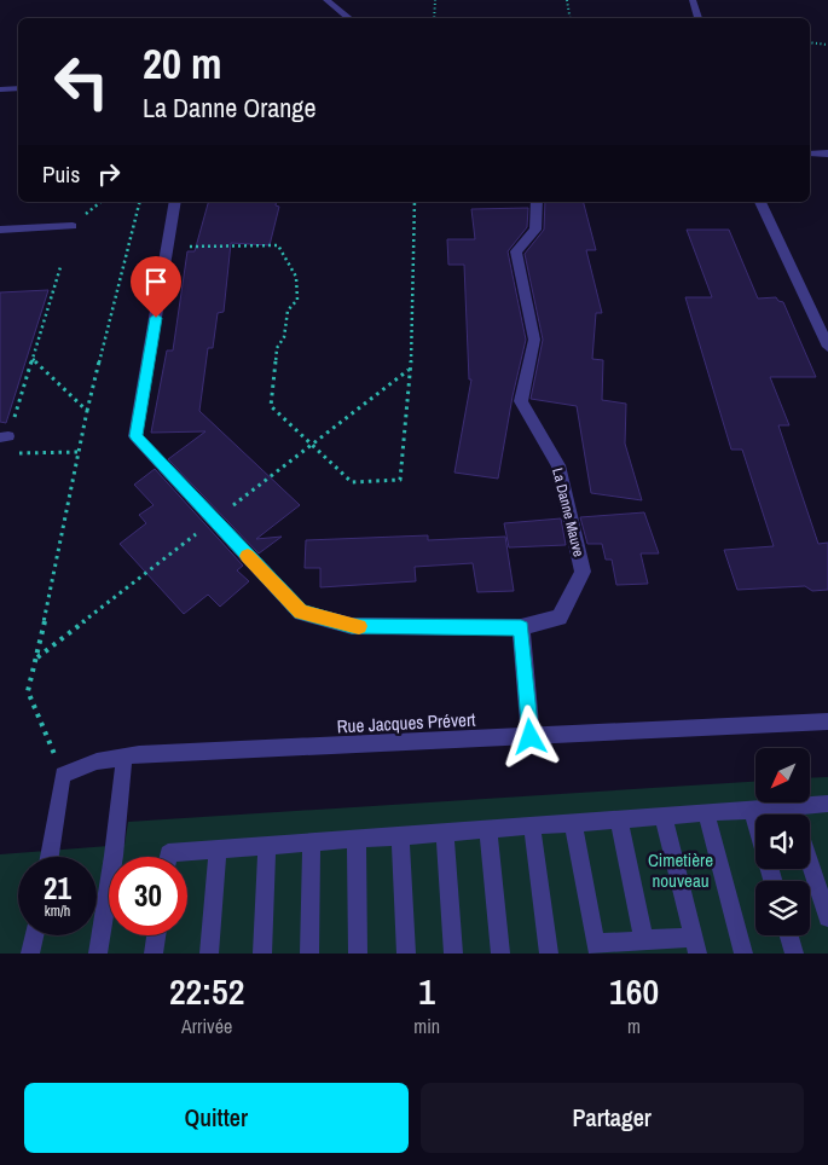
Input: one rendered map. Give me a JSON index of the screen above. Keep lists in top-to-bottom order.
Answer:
{
  "streets": {
    "street": ["La Danne Mauve"],
    "lane": ["Rue Jacques Prévert"]
  },
  "parks": ["Cimetière nouveau"],
  "north": "bottom left",
  "page": {
    "turn": ["20 m", "La Danne Orange"],
    "then": "Puis",
    "speed": "21 km/h",
    "limit": "30",
    "eta": [
      "22:52",
      "Arrivée",
      "1",
      "min",
      "160",
      "m"
    ],
    "buttons": ["Quitter", "Partager"]
  }
}
